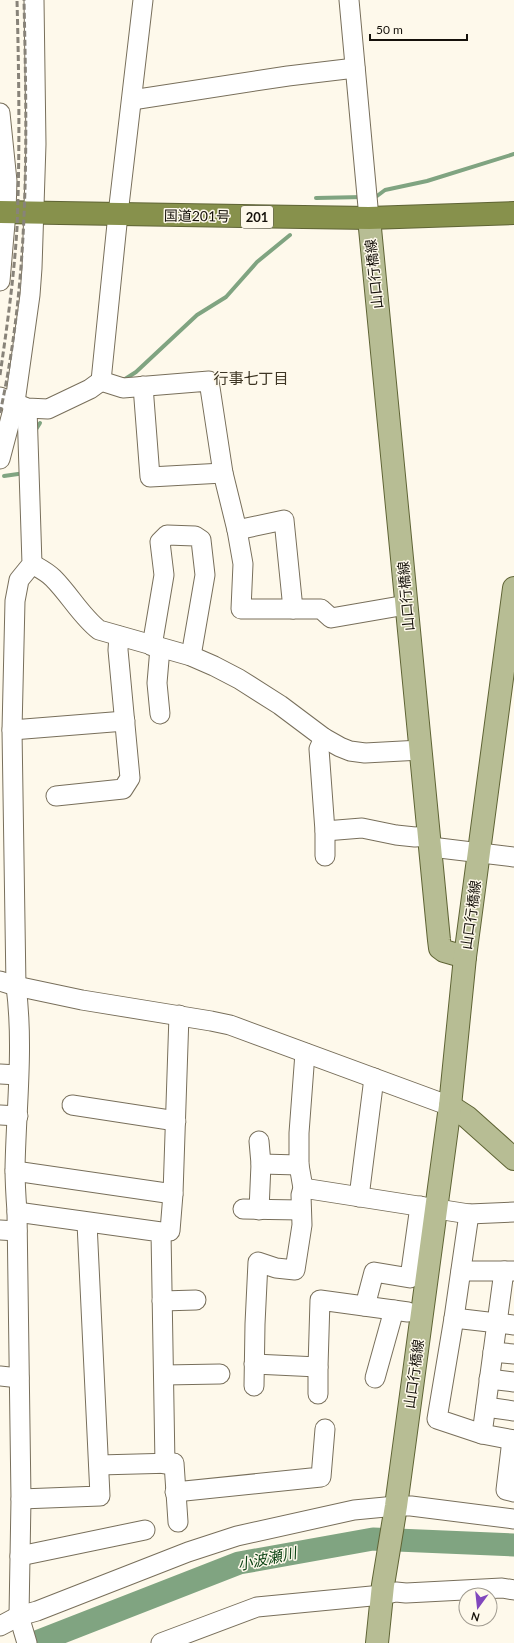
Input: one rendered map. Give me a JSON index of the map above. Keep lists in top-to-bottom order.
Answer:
{
  "streets": {
    "highway": ["国道201号", "201"],
    "main road": ["山口行橋線"]
  },
  "crossings": [
    ["国道201号", "山口行橋線"]
  ],
  "districts": ["行事七丁目"],
  "water": ["小波瀬川"],
  "scale_bar": "50 m",
  "north": "bottom"
}
